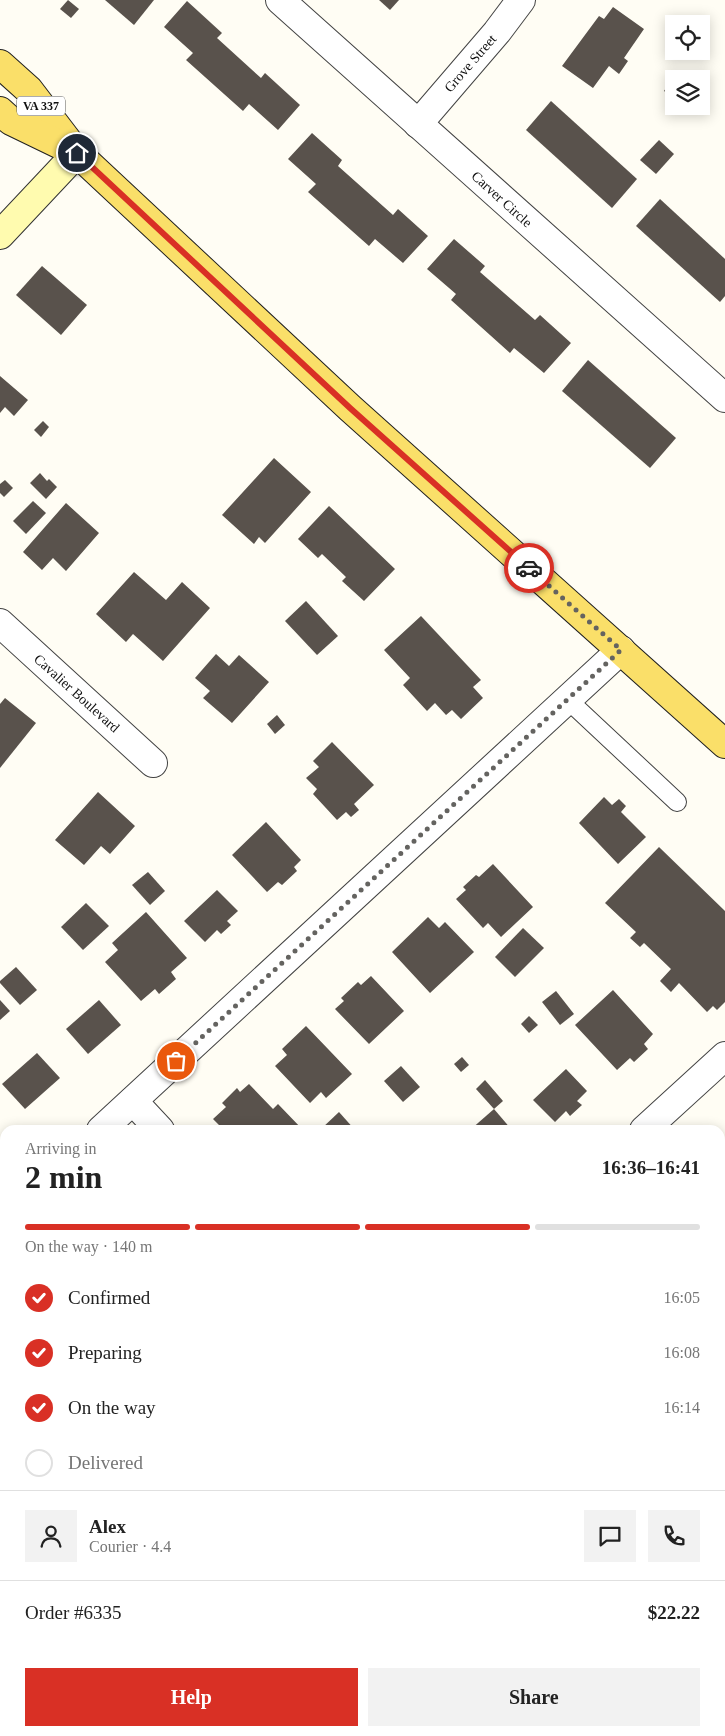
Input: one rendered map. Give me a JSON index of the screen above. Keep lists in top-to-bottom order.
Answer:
{
  "streets": {
    "main road": ["VA 337"],
    "street": ["Grove Street", "Carver Circle", "Cavalier Boulevard"]
  },
  "crossings": [
    ["Grove Street", "Carver Circle"]
  ],
  "page": {
    "heading": ["2 min", "Arriving in", "16:36–16:41"],
    "panel": [
      "Alex",
      "Courier · 4.4",
      "Order #6335",
      "$22.22"
    ],
    "bar": "On the way · 140 m",
    "list": [
      ["Confirmed", "16:05"],
      ["Preparing", "16:08"],
      ["On the way", "16:14"],
      "Delivered"
    ],
    "buttons": ["Help", "Share"]
  }
}
